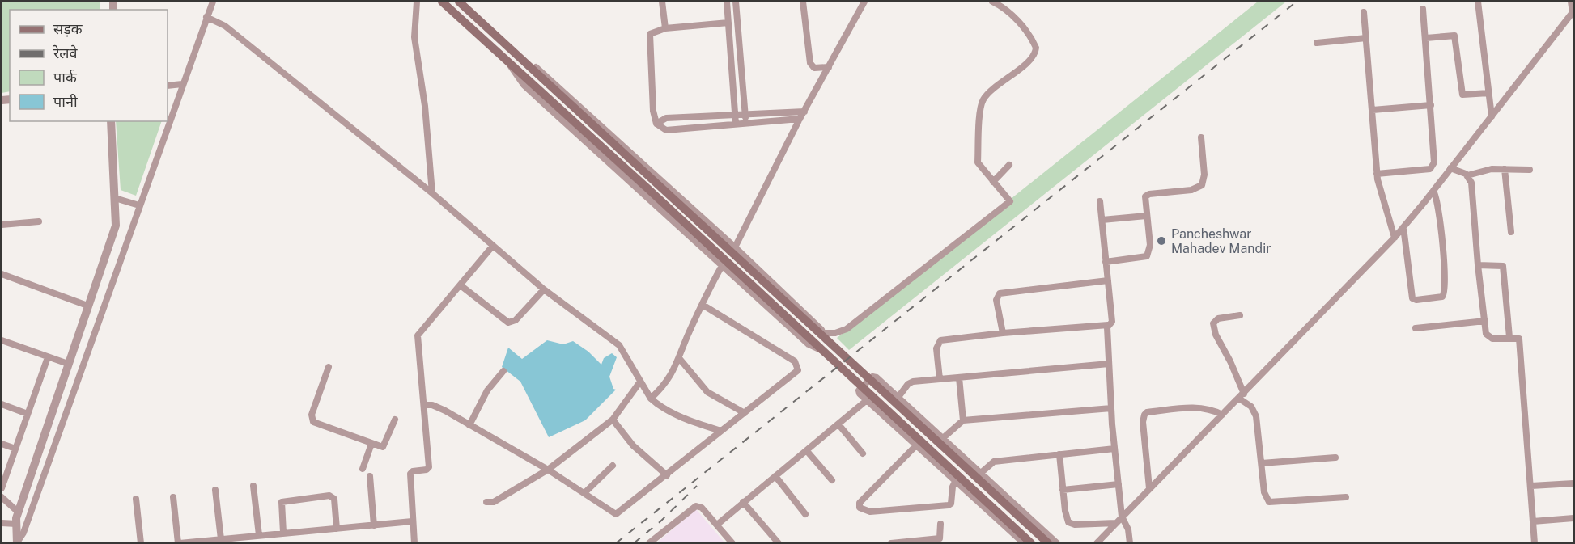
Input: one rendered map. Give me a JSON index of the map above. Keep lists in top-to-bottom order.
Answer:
{
  "places": ["Pancheshwar Mahadev Mandir"],
  "legend": [
    "सड़क",
    "रेलवे",
    "पार्क",
    "पानी"
  ]
}
